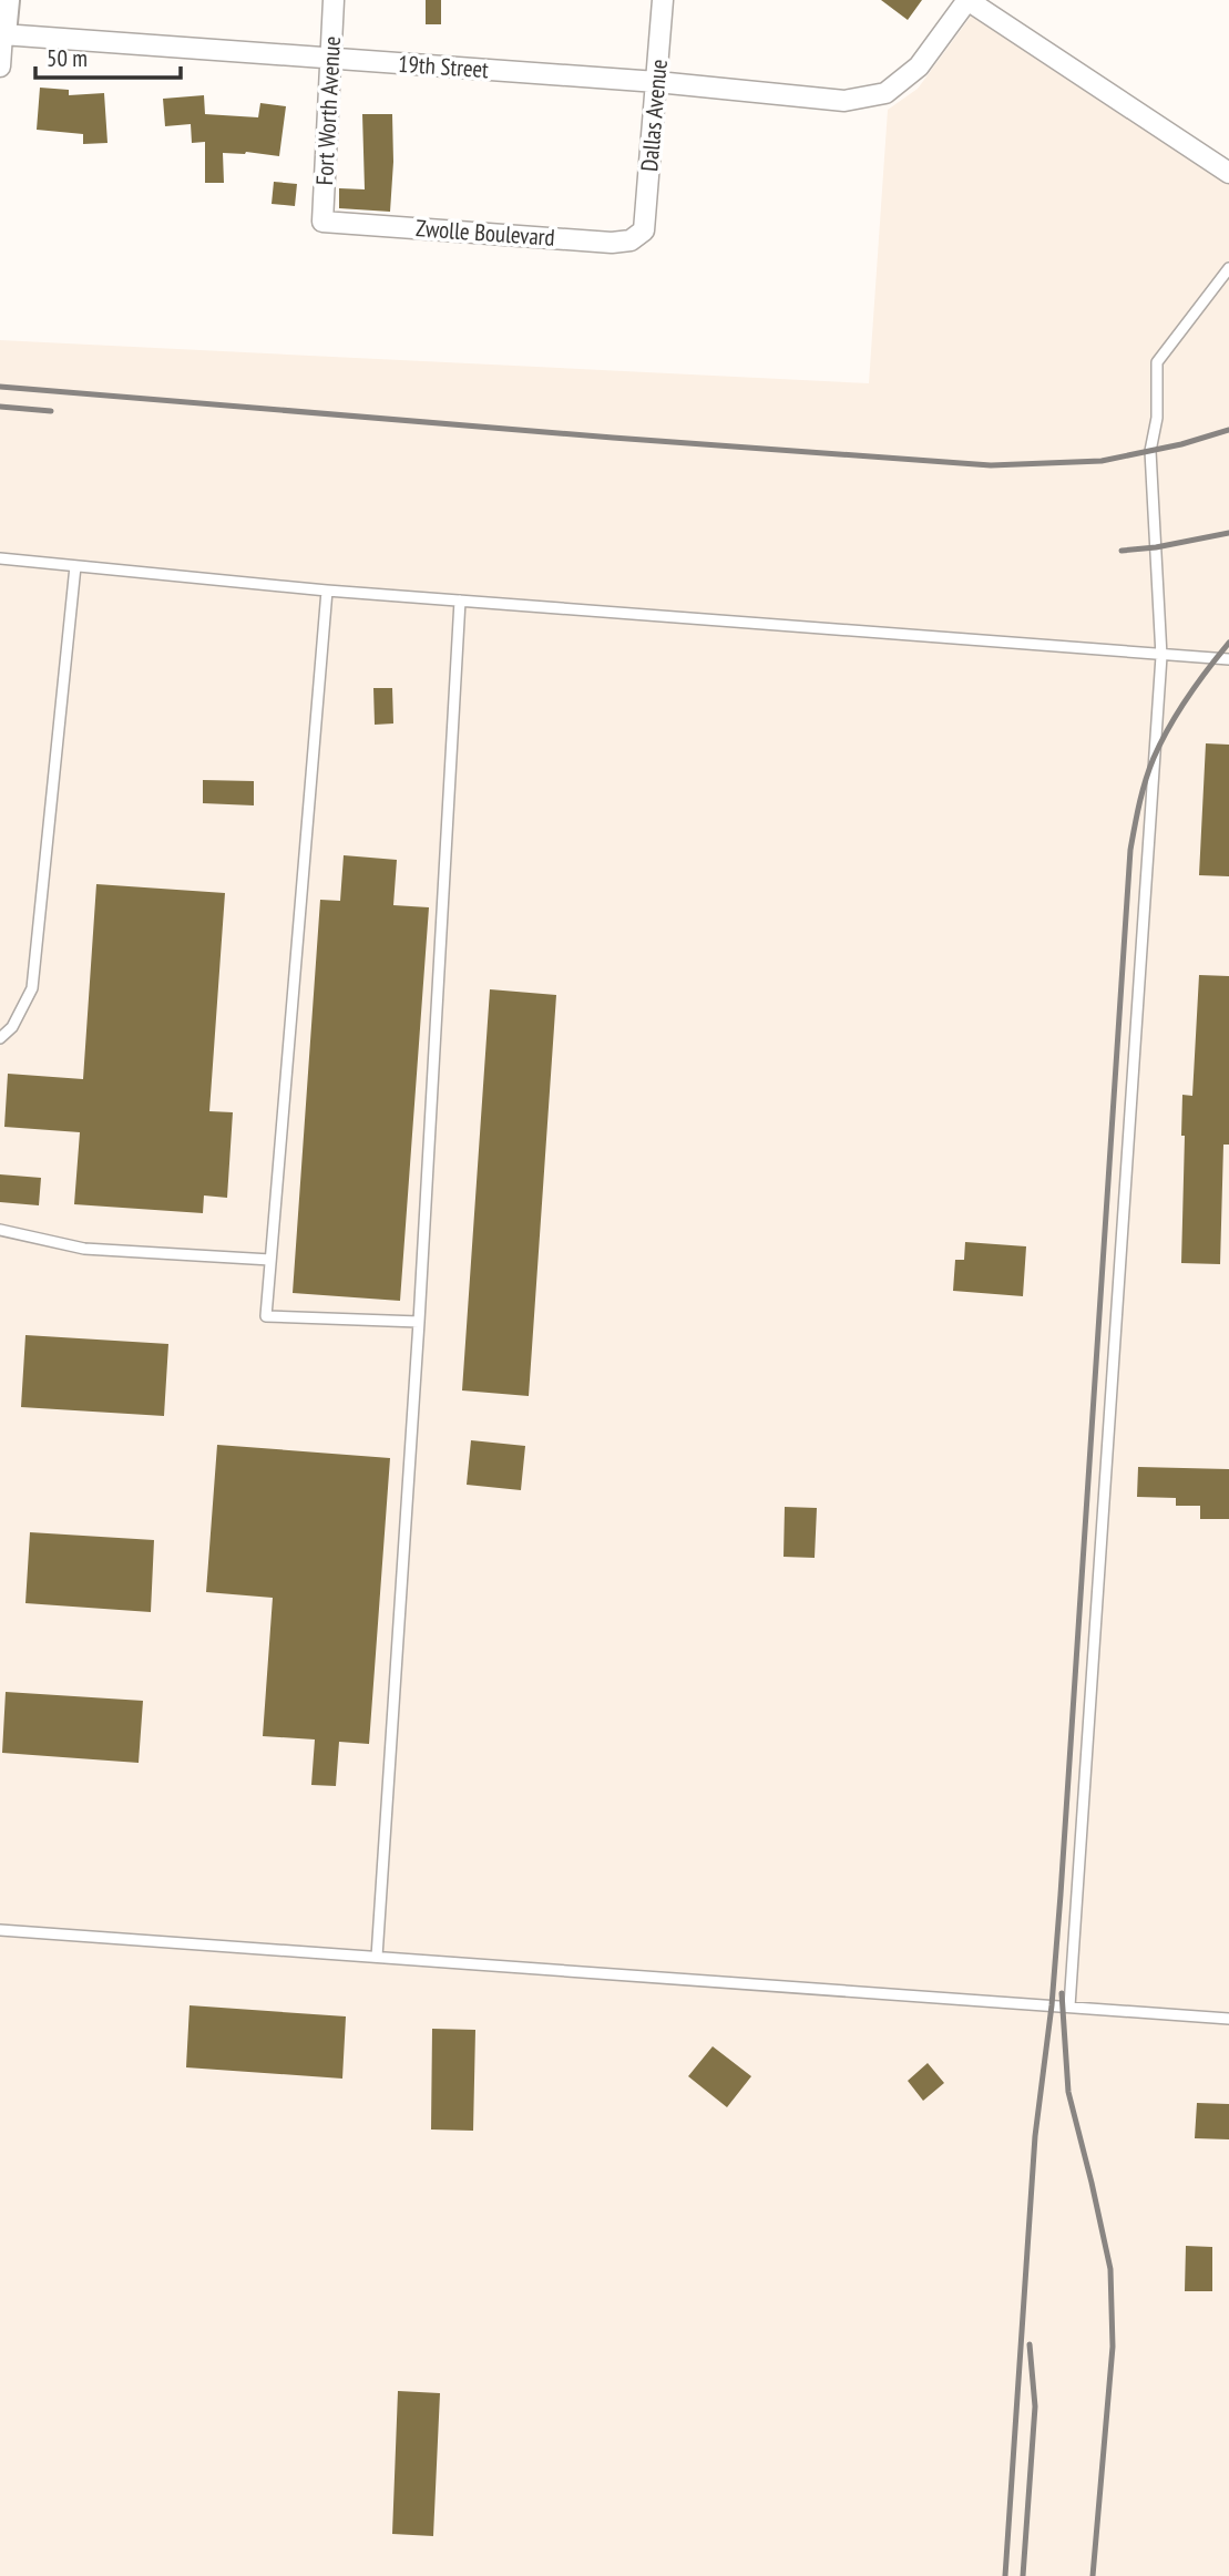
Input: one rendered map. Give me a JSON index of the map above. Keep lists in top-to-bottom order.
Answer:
{
  "streets": {
    "street": [
      "19th Street",
      "Fort Worth Avenue",
      "Dallas Avenue",
      "Zwolle Boulevard"
    ]
  },
  "crossings": [
    ["19th Street", "Fort Worth Avenue"],
    ["19th Street", "Dallas Avenue"],
    ["Fort Worth Avenue", "Zwolle Boulevard"],
    ["Dallas Avenue", "Zwolle Boulevard"]
  ],
  "scale_bar": "50 m"
}
